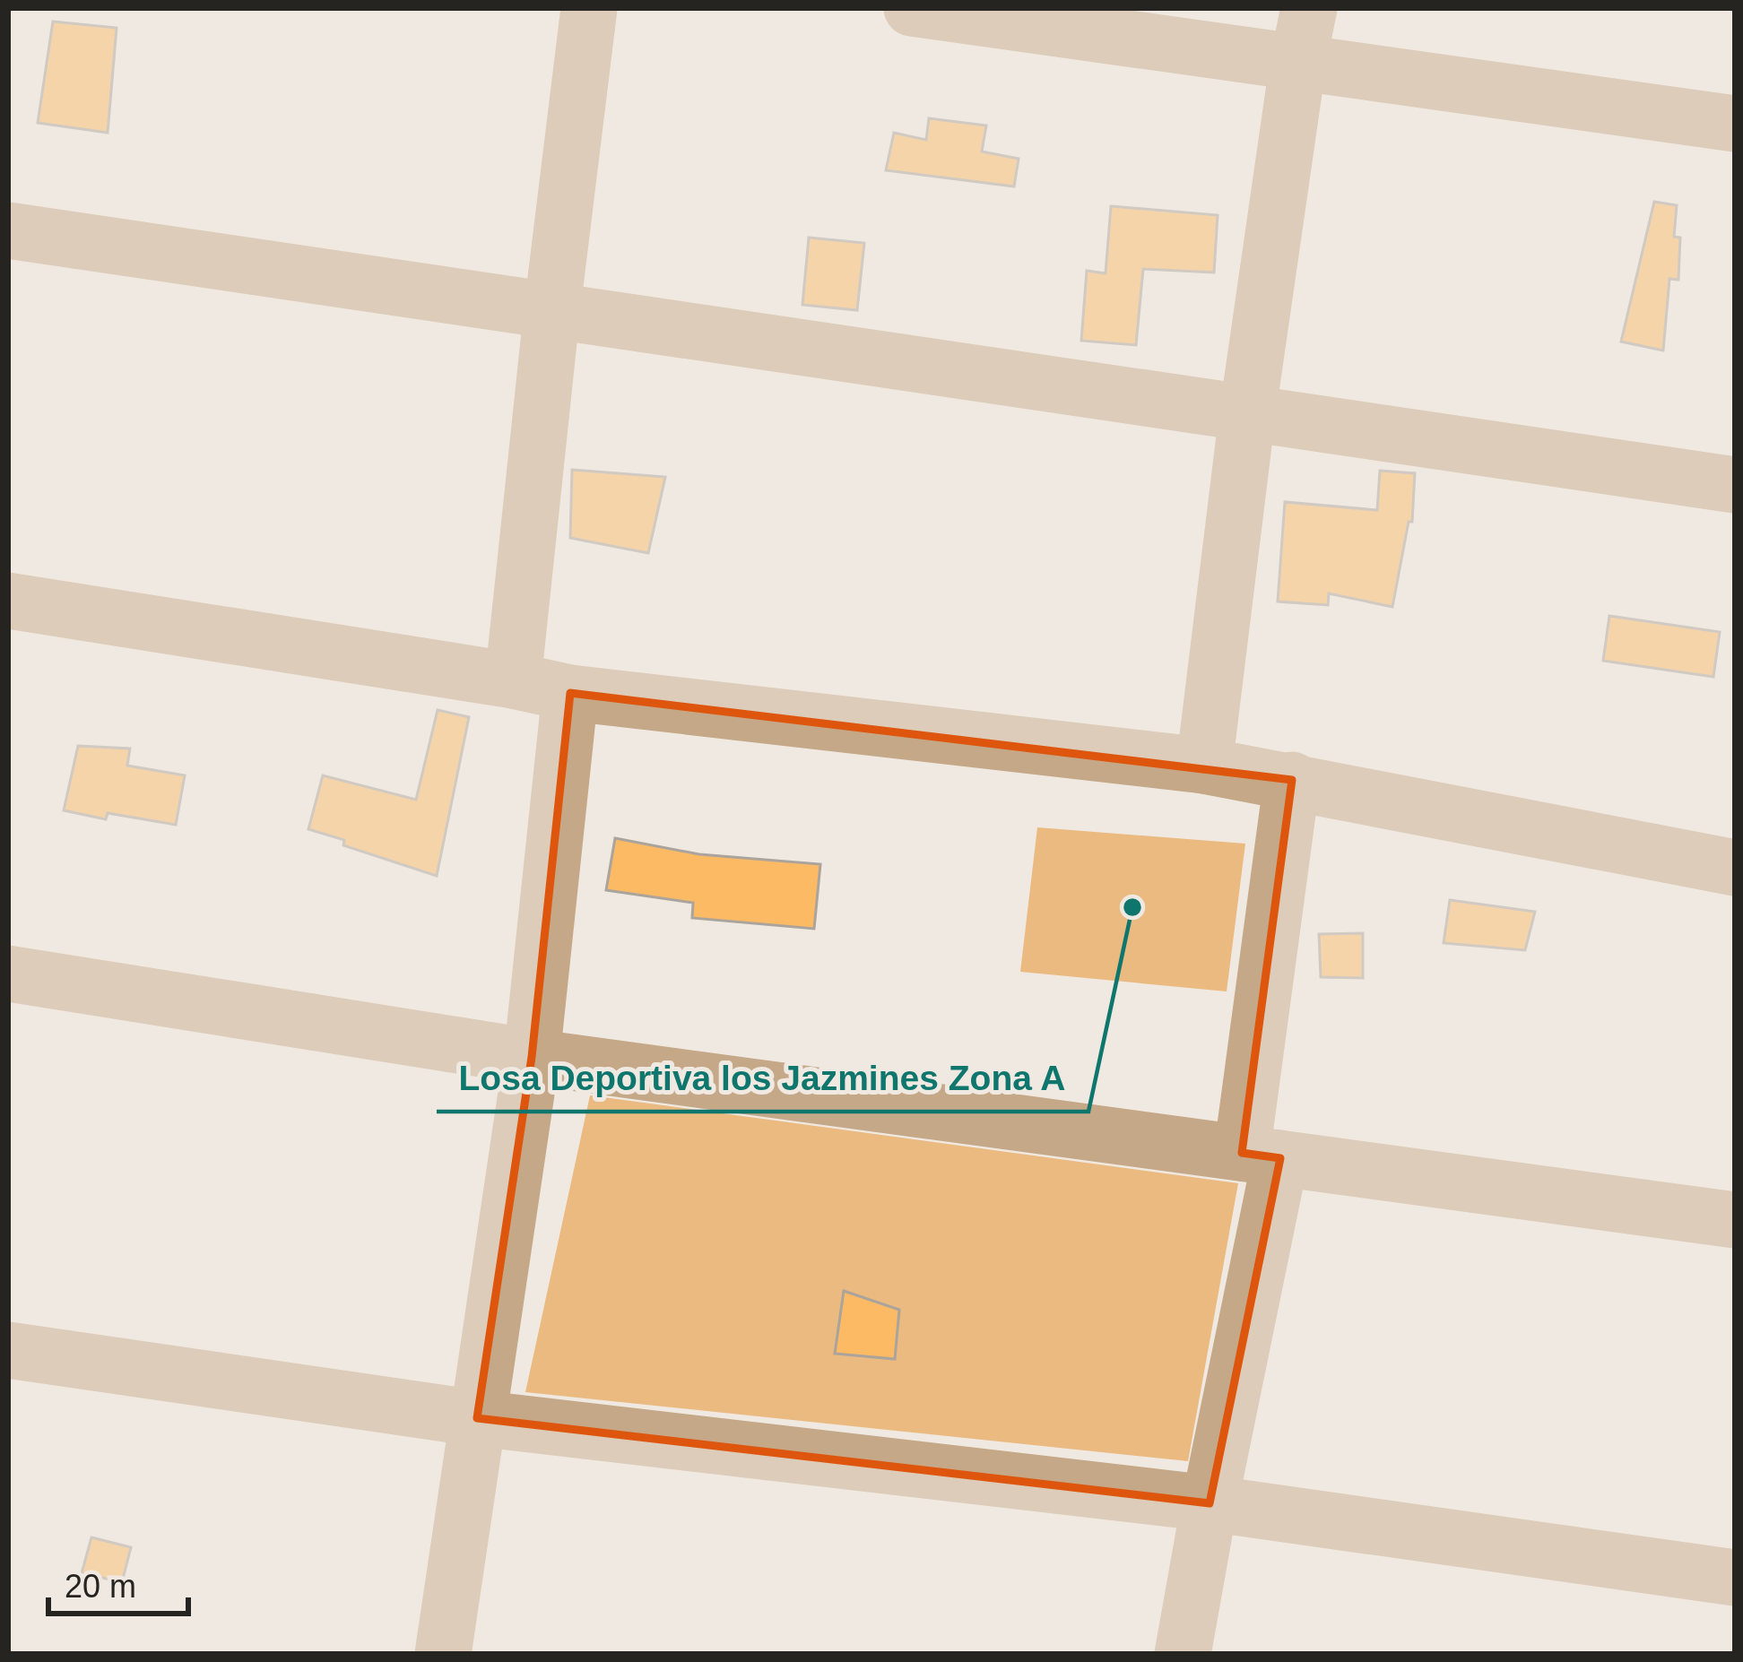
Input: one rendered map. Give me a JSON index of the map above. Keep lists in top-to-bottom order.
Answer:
{
  "places": ["Losa Deportiva los Jazmines Zona A"],
  "scale_bar": "20 m"
}
